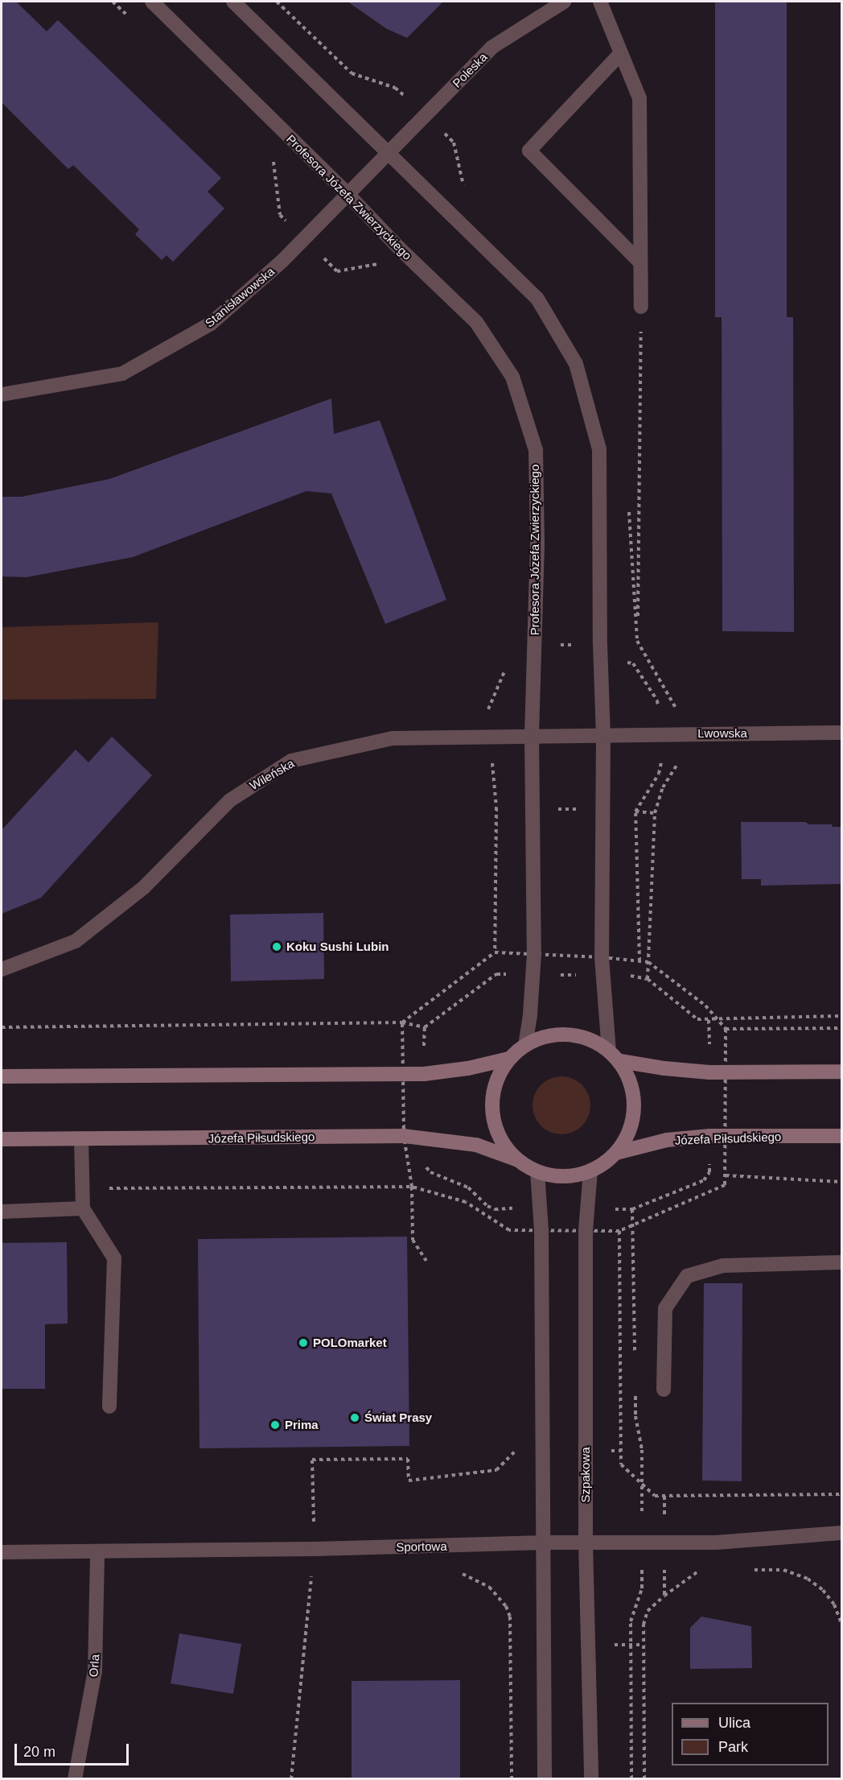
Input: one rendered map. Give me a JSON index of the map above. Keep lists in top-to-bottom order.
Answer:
{
  "streets": {
    "street": [
      "Poleska",
      "Profesora Józefa Zwierzyckiego",
      "Stanisławowska",
      "Lwowska",
      "Wileńska",
      "Józefa Piłsudskiego",
      "Szpakowa",
      "Sportowa",
      "Orla"
    ]
  },
  "crossings": [
    ["Poleska", "Stanisławowska"],
    ["Profesora Józefa Zwierzyckiego", "Stanisławowska"],
    ["Profesora Józefa Zwierzyckiego", "Wileńska"],
    ["Profesora Józefa Zwierzyckiego", "Józefa Piłsudskiego"],
    ["Profesora Józefa Zwierzyckiego", "Szpakowa"],
    ["Lwowska", "Wileńska"],
    ["Józefa Piłsudskiego", "Szpakowa"],
    ["Szpakowa", "Sportowa"],
    ["Sportowa", "Orla"]
  ],
  "places": [
    "Koku Sushi Lubin",
    "POLOmarket",
    "Świat Prasy",
    "Prima"
  ],
  "legend": ["Ulica", "Park"],
  "scale_bar": "20 m"
}
